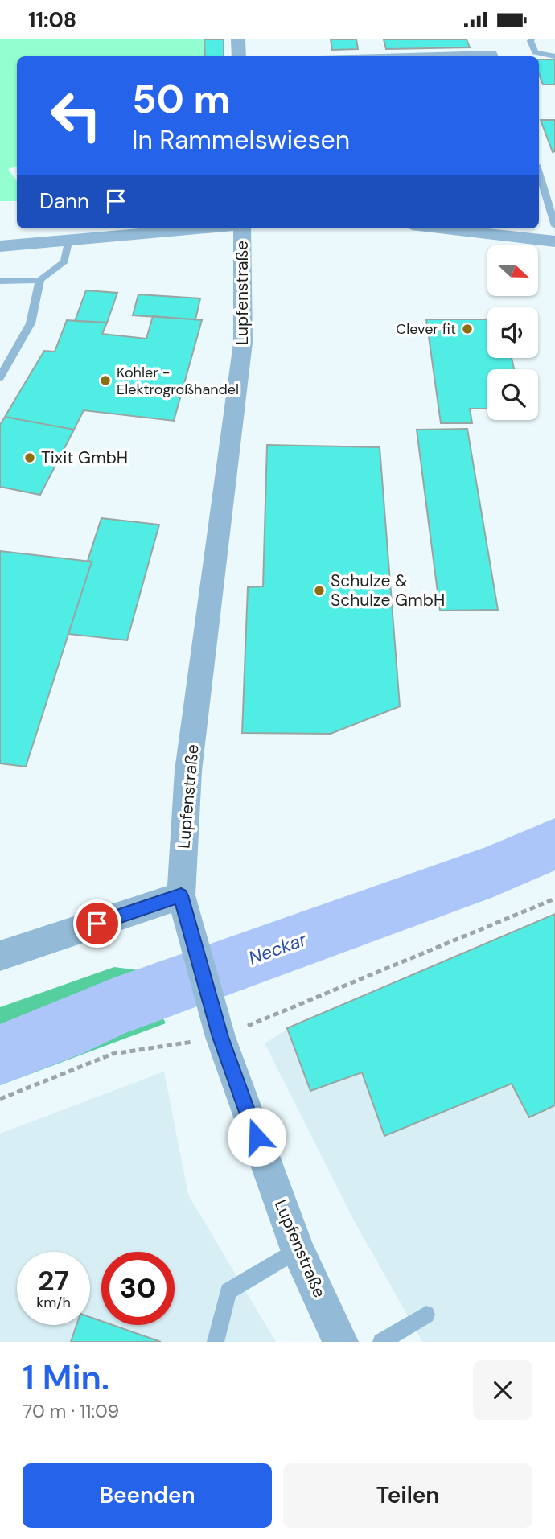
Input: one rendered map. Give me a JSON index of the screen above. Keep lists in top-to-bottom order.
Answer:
{
  "streets": {
    "street": ["Lupfenstraße"]
  },
  "water": ["Neckar"],
  "places": [
    "Clever fit",
    "Kohler - Elektrogroßhandel",
    "Tixit GmbH",
    "Schulze & Schulze GmbH"
  ],
  "north": "right",
  "page": {
    "status": "11:08",
    "turn": ["50 m", "In Rammelswiesen"],
    "then": "Dann",
    "speed": "27 km/h",
    "limit": "30",
    "heading": ["1 Min.", "70 m · 11:09"],
    "buttons": ["Beenden", "Teilen"]
  }
}
